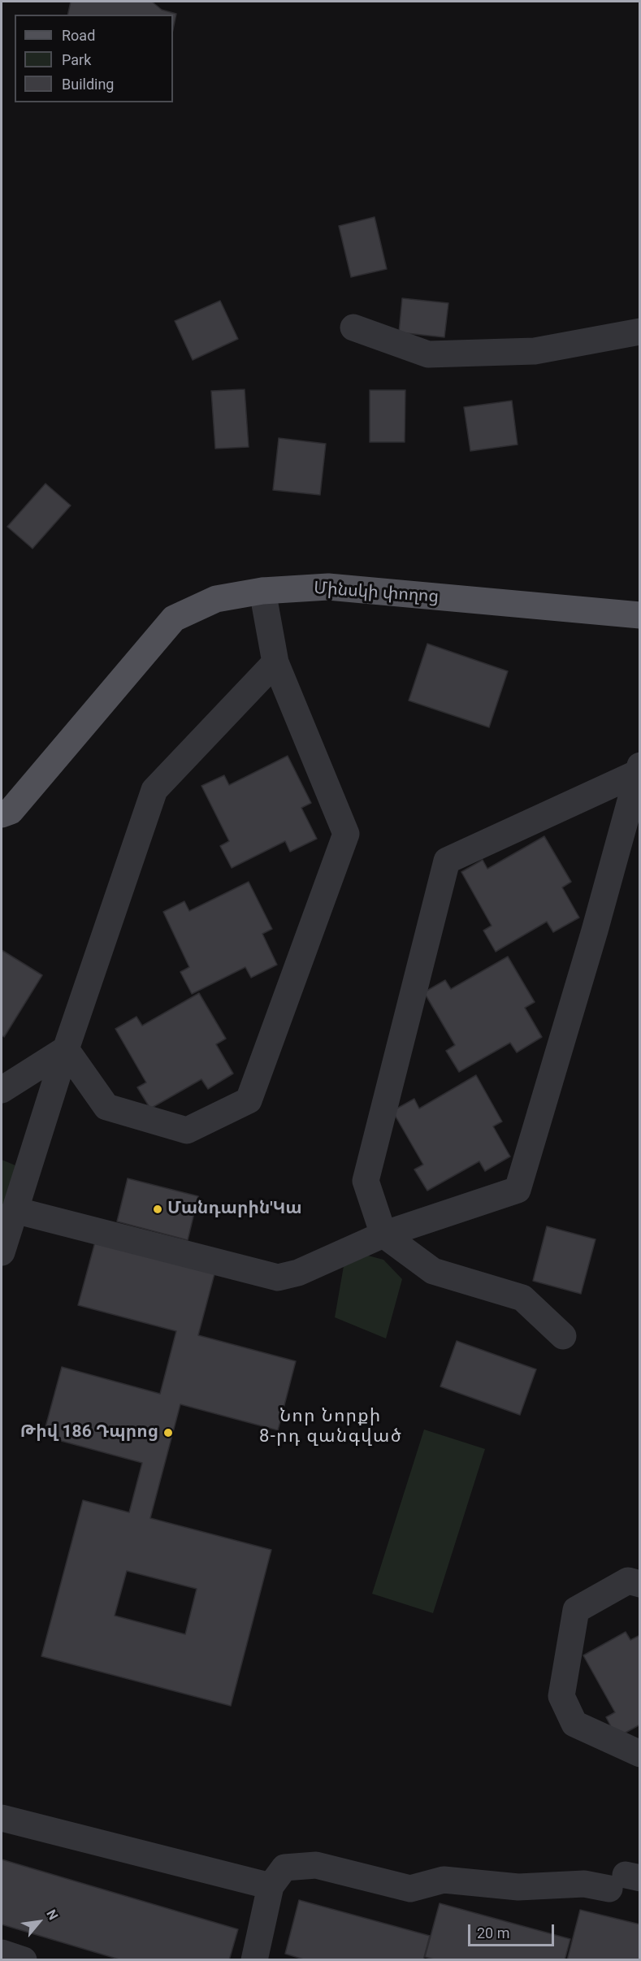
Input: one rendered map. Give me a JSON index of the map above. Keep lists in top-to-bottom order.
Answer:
{
  "streets": {
    "main road": ["Մինսկի փողոց"]
  },
  "districts": ["Նոր Նորքի 8-րդ զանգված"],
  "places": ["Մանդարին'Կա", "Թիվ 186 Դպրոց"],
  "legend": ["Road", "Park", "Building"],
  "scale_bar": "20 m",
  "north": "top right"
}
